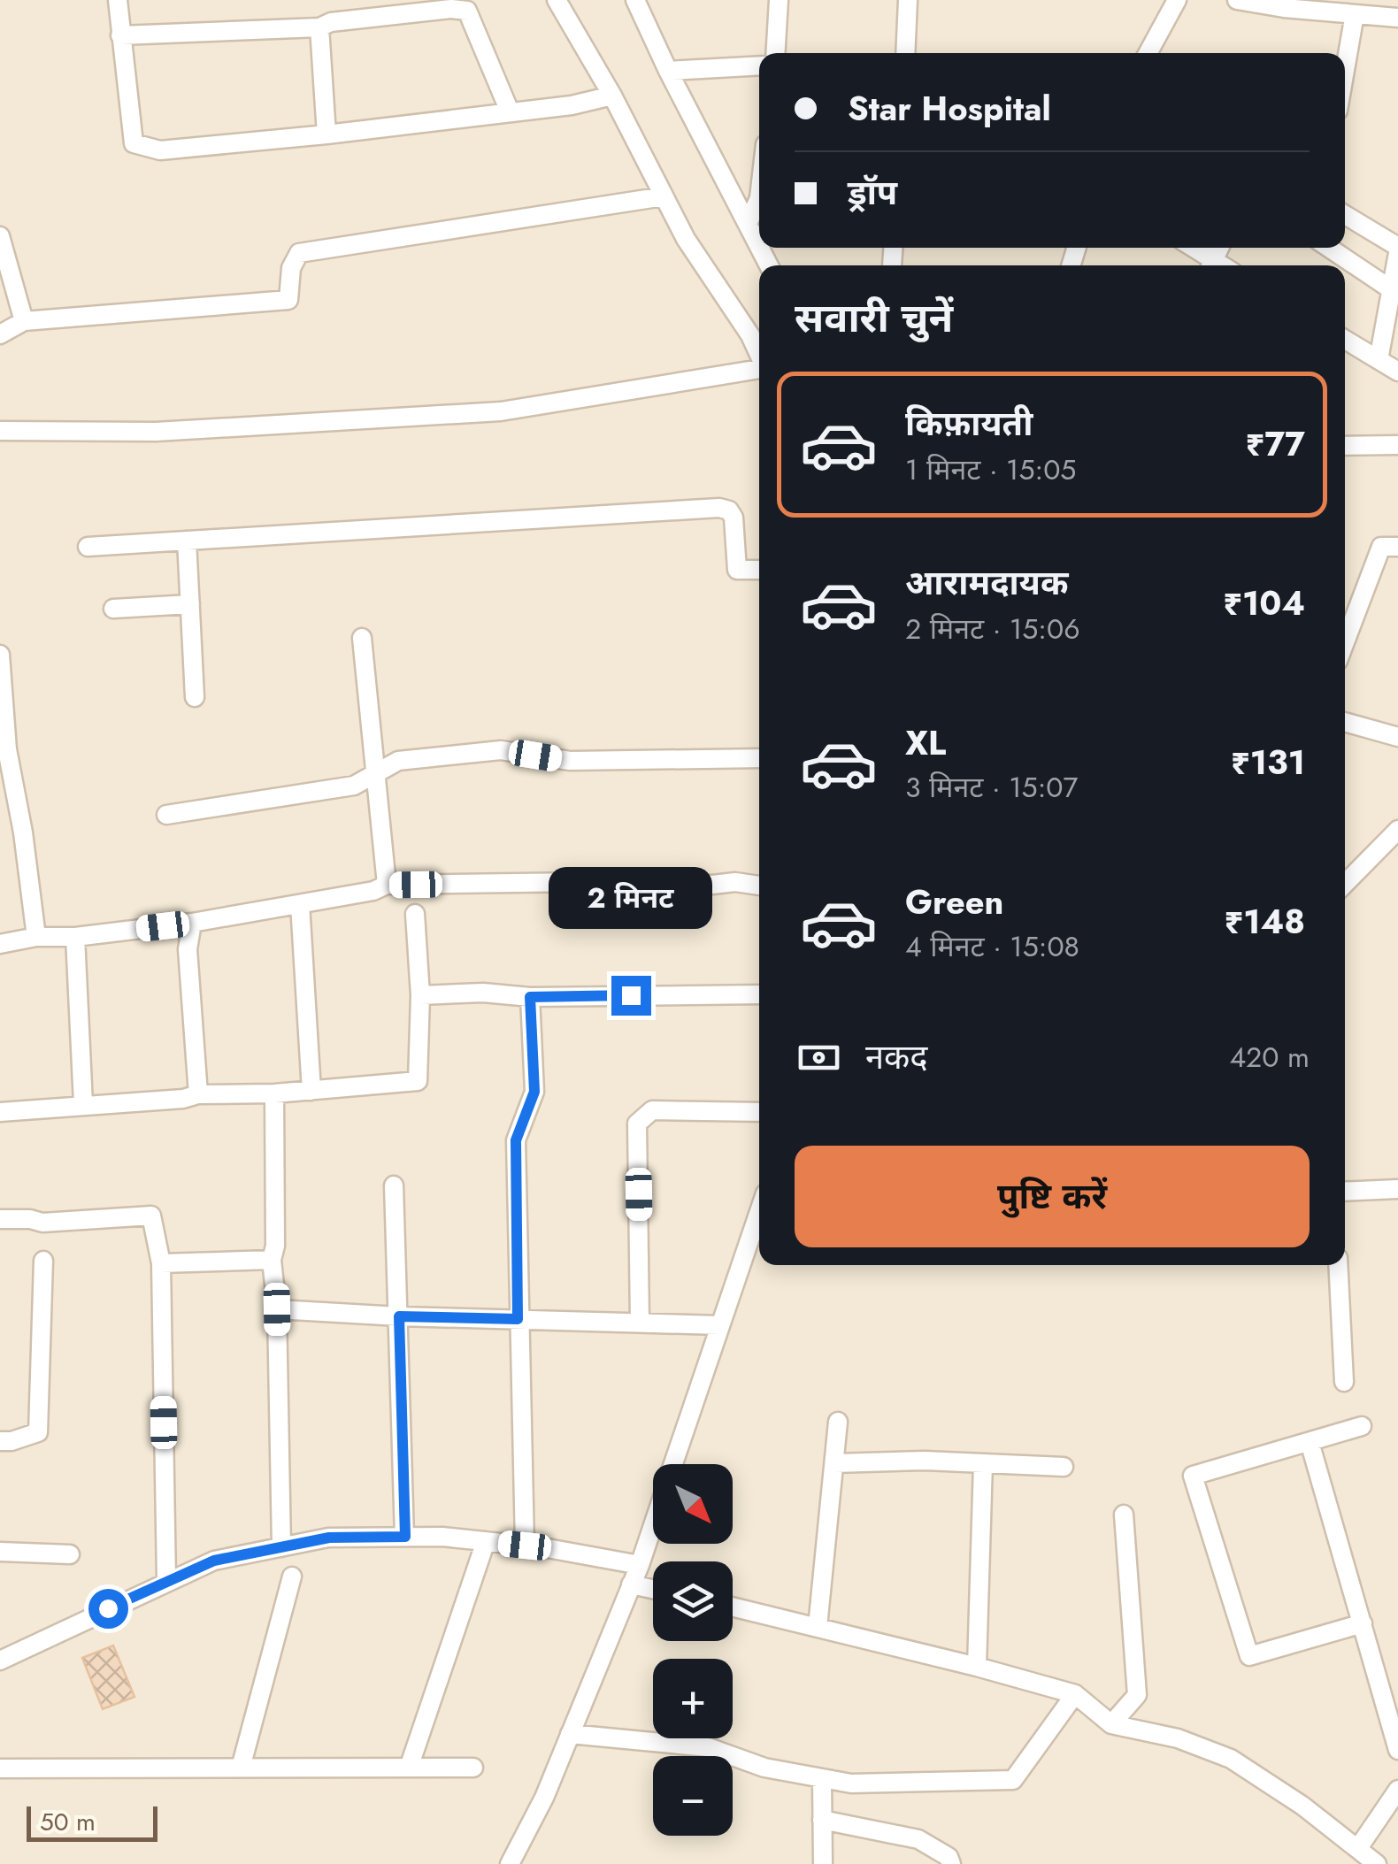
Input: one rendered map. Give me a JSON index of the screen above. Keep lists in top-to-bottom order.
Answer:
{
  "scale_bar": "50 m",
  "north": "bottom right",
  "page": {
    "banner": ["Star Hospital", "ड्रॉप"],
    "heading": "सवारी चुनें",
    "list": [
      {
        "name": "किफ़ायती",
        "note": "1 मिनट · 15:05",
        "value": "₹77"
      },
      {
        "name": "आरामदायक",
        "note": "2 मिनट · 15:06",
        "value": "₹104"
      },
      {
        "name": "XL",
        "note": "3 मिनट · 15:07",
        "value": "₹131"
      },
      {
        "name": "Green",
        "note": "4 मिनट · 15:08",
        "value": "₹148"
      }
    ],
    "bubble": "2 मिनट",
    "pay": ["नकद", "420 m"],
    "buttons": "पुष्टि करें",
    "map_buttons": ["+", "−"],
    "scale": "50 m"
  }
}
